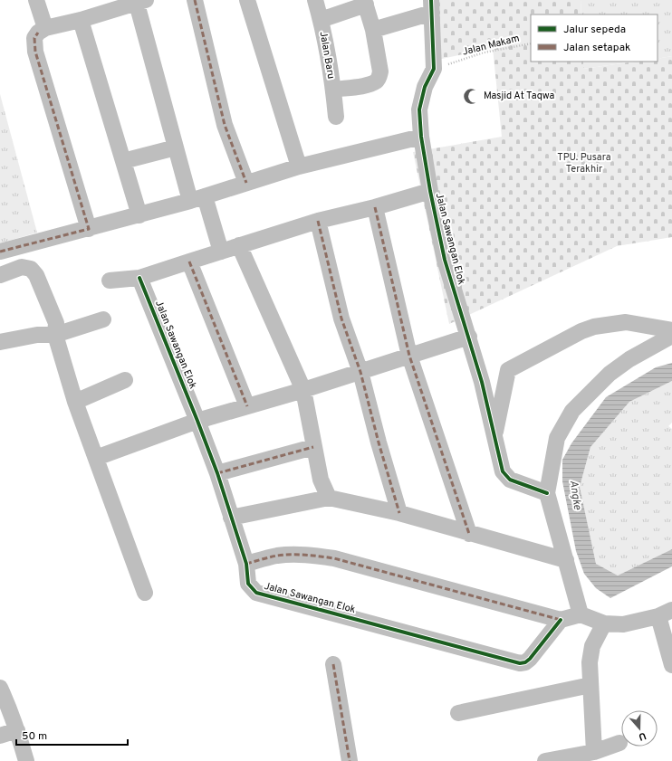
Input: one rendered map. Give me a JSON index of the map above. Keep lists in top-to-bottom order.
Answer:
{
  "streets": {
    "street": ["Jalan Baru", "Jalan Sawangan Elok"],
    "path": ["Jalan Makam"]
  },
  "crossings": [
    ["Jalan Makam", "Jalan Sawangan Elok"]
  ],
  "water": ["Angke"],
  "parks": ["TPU. Pusara Terakhir"],
  "places": {
    "mosque": ["Masjid At Taqwa"]
  },
  "legend": ["Jalur sepeda", "Jalan setapak"],
  "scale_bar": "50 m",
  "north": "bottom"
}
